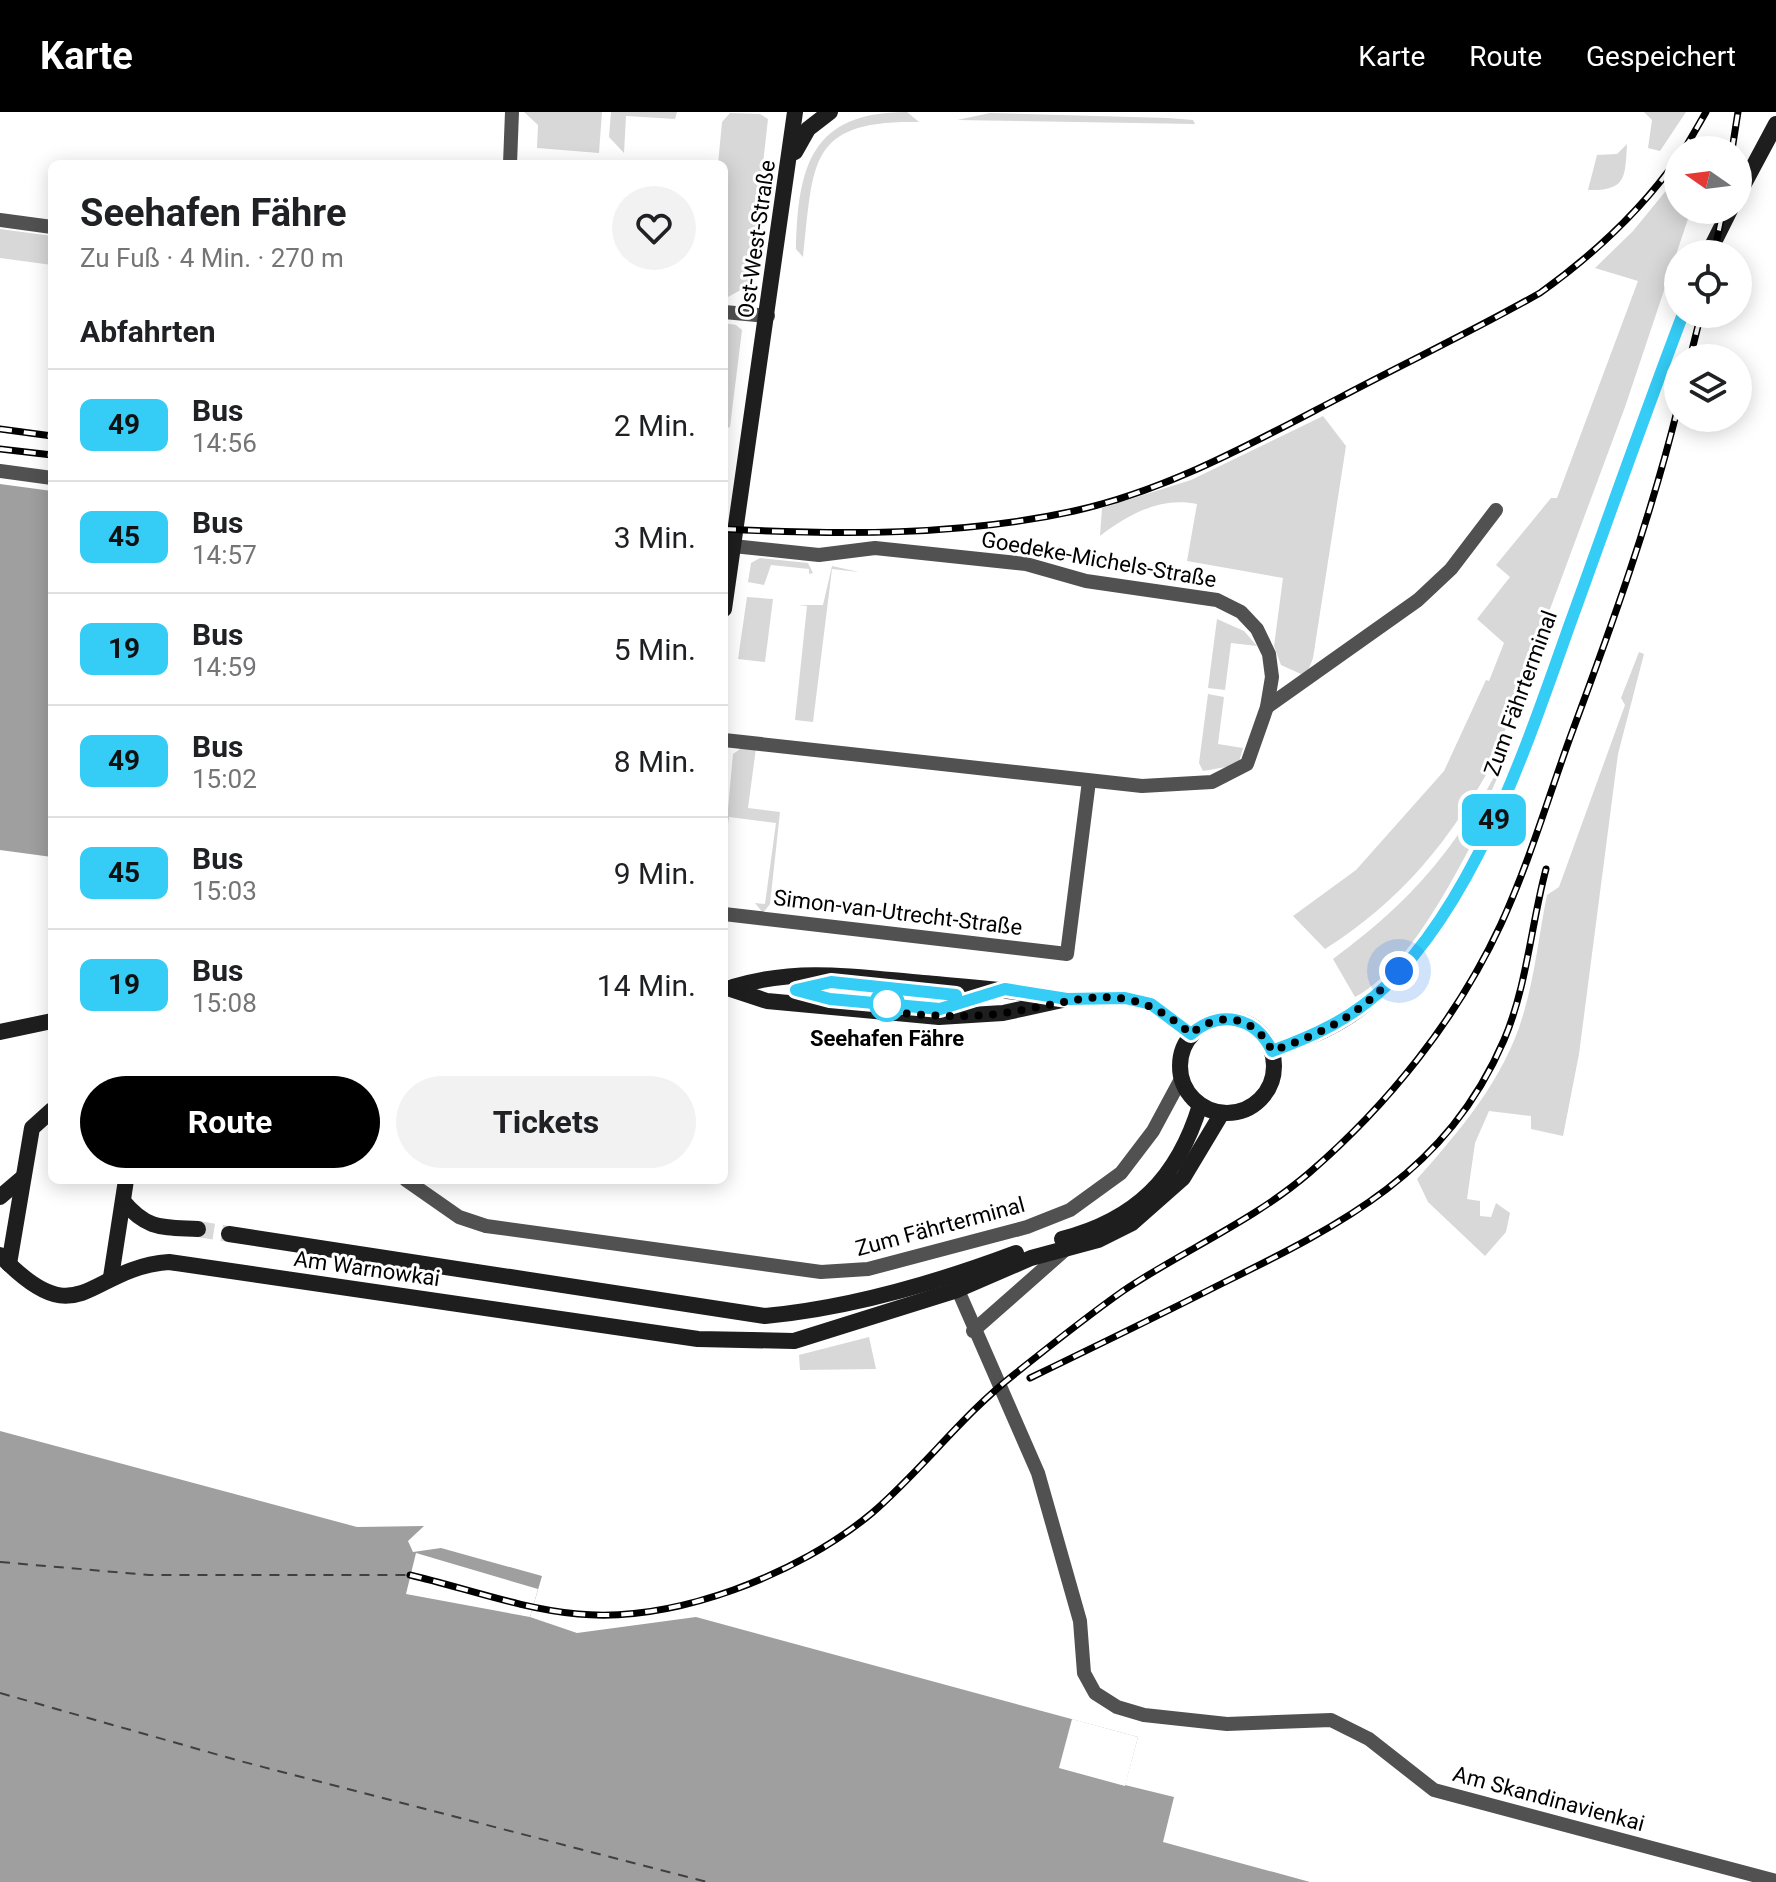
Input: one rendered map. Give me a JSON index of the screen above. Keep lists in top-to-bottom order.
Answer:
{
  "streets": {
    "street": [
      "Ost-West-Straße",
      "Goedeke-Michels-Straße",
      "Zum Fährterminal",
      "Simon-van-Utrecht-Straße",
      "Am Warnowkai",
      "Am Skandinavienkai"
    ]
  },
  "crossings": [
    ["Ost-West-Straße", "Goedeke-Michels-Straße"],
    ["Goedeke-Michels-Straße", "Simon-van-Utrecht-Straße"],
    ["Zum Fährterminal", "Am Warnowkai"],
    ["Zum Fährterminal", "Am Skandinavienkai"]
  ],
  "places": ["Seehafen Fähre"],
  "lines": ["bus line 49"],
  "north": "left",
  "page": {
    "header": "Karte",
    "nav": ["Karte", "Route", "Gespeichert"],
    "on_map": "49",
    "heading": [
      ["Seehafen Fähre", "Zu Fuß · 4 Min. · 270 m"],
      "Abfahrten"
    ],
    "list": [
      {
        "mark": "49",
        "name": "Bus",
        "note": "14:56",
        "value": "2 Min."
      },
      {
        "mark": "45",
        "name": "Bus",
        "note": "14:57",
        "value": "3 Min."
      },
      {
        "mark": "19",
        "name": "Bus",
        "note": "14:59",
        "value": "5 Min."
      },
      {
        "mark": "49",
        "name": "Bus",
        "note": "15:02",
        "value": "8 Min."
      },
      {
        "mark": "45",
        "name": "Bus",
        "note": "15:03",
        "value": "9 Min."
      },
      {
        "mark": "19",
        "name": "Bus",
        "note": "15:08",
        "value": "14 Min."
      }
    ],
    "buttons": ["Route", "Tickets"]
  }
}
